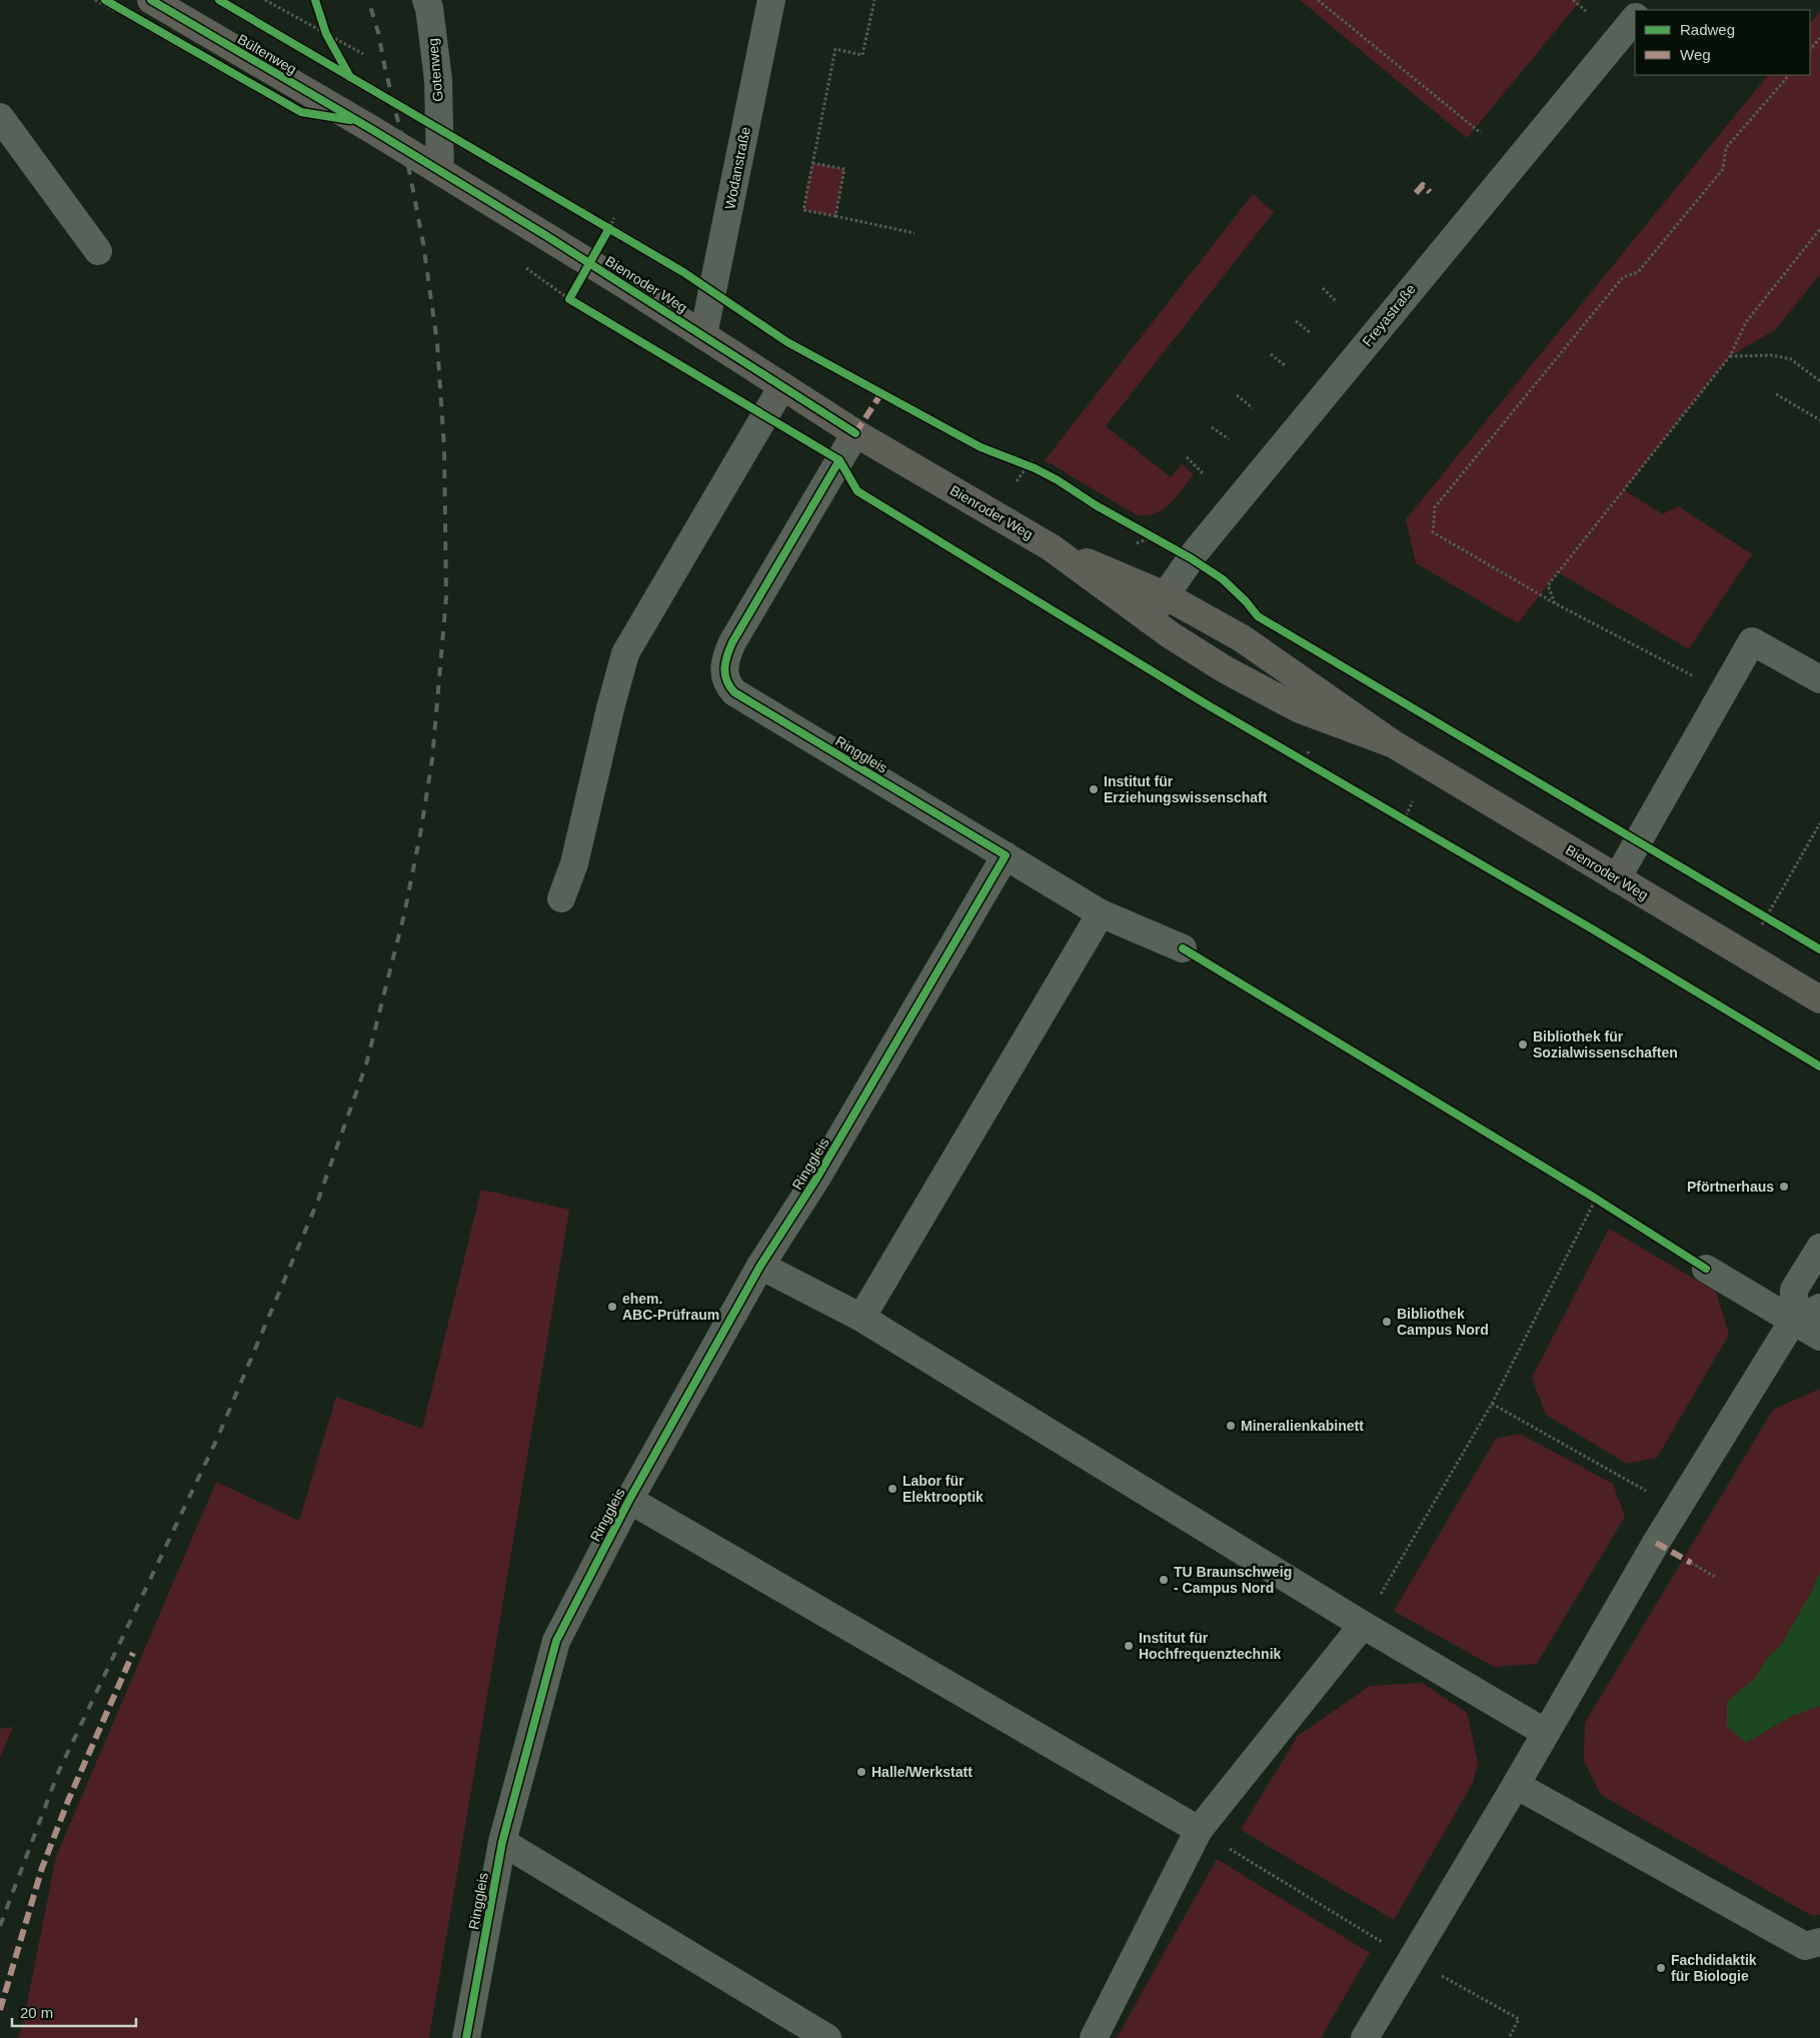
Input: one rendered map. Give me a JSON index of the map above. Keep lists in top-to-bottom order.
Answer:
{
  "streets": {
    "main road": ["Bültenweg", "Bienroder Weg"],
    "street": [
      "Gotenweg",
      "Wodanstraße",
      "Freyastraße",
      "Ringgleis"
    ]
  },
  "crossings": [
    ["Bültenweg", "Bienroder Weg"],
    ["Gotenweg", "Bienroder Weg"],
    ["Wodanstraße", "Bienroder Weg"],
    ["Bienroder Weg", "Freyastraße"],
    ["Bienroder Weg", "Ringgleis"]
  ],
  "places": [
    "Institut für Erziehungswissenschaft",
    "Bibliothek für Sozialwissenschaften",
    "Pförtnerhaus",
    "ehem. ABC-Prüfraum",
    "Bibliothek Campus Nord",
    "Mineralienkabinett",
    "Labor für Elektrooptik",
    "TU Braunschweig - Campus Nord",
    "Institut für Hochfrequenztechnik",
    "Halle/Werkstatt",
    "Fachdidaktik für Biologie"
  ],
  "legend": ["Radweg", "Weg"],
  "scale_bar": "20 m"
}
